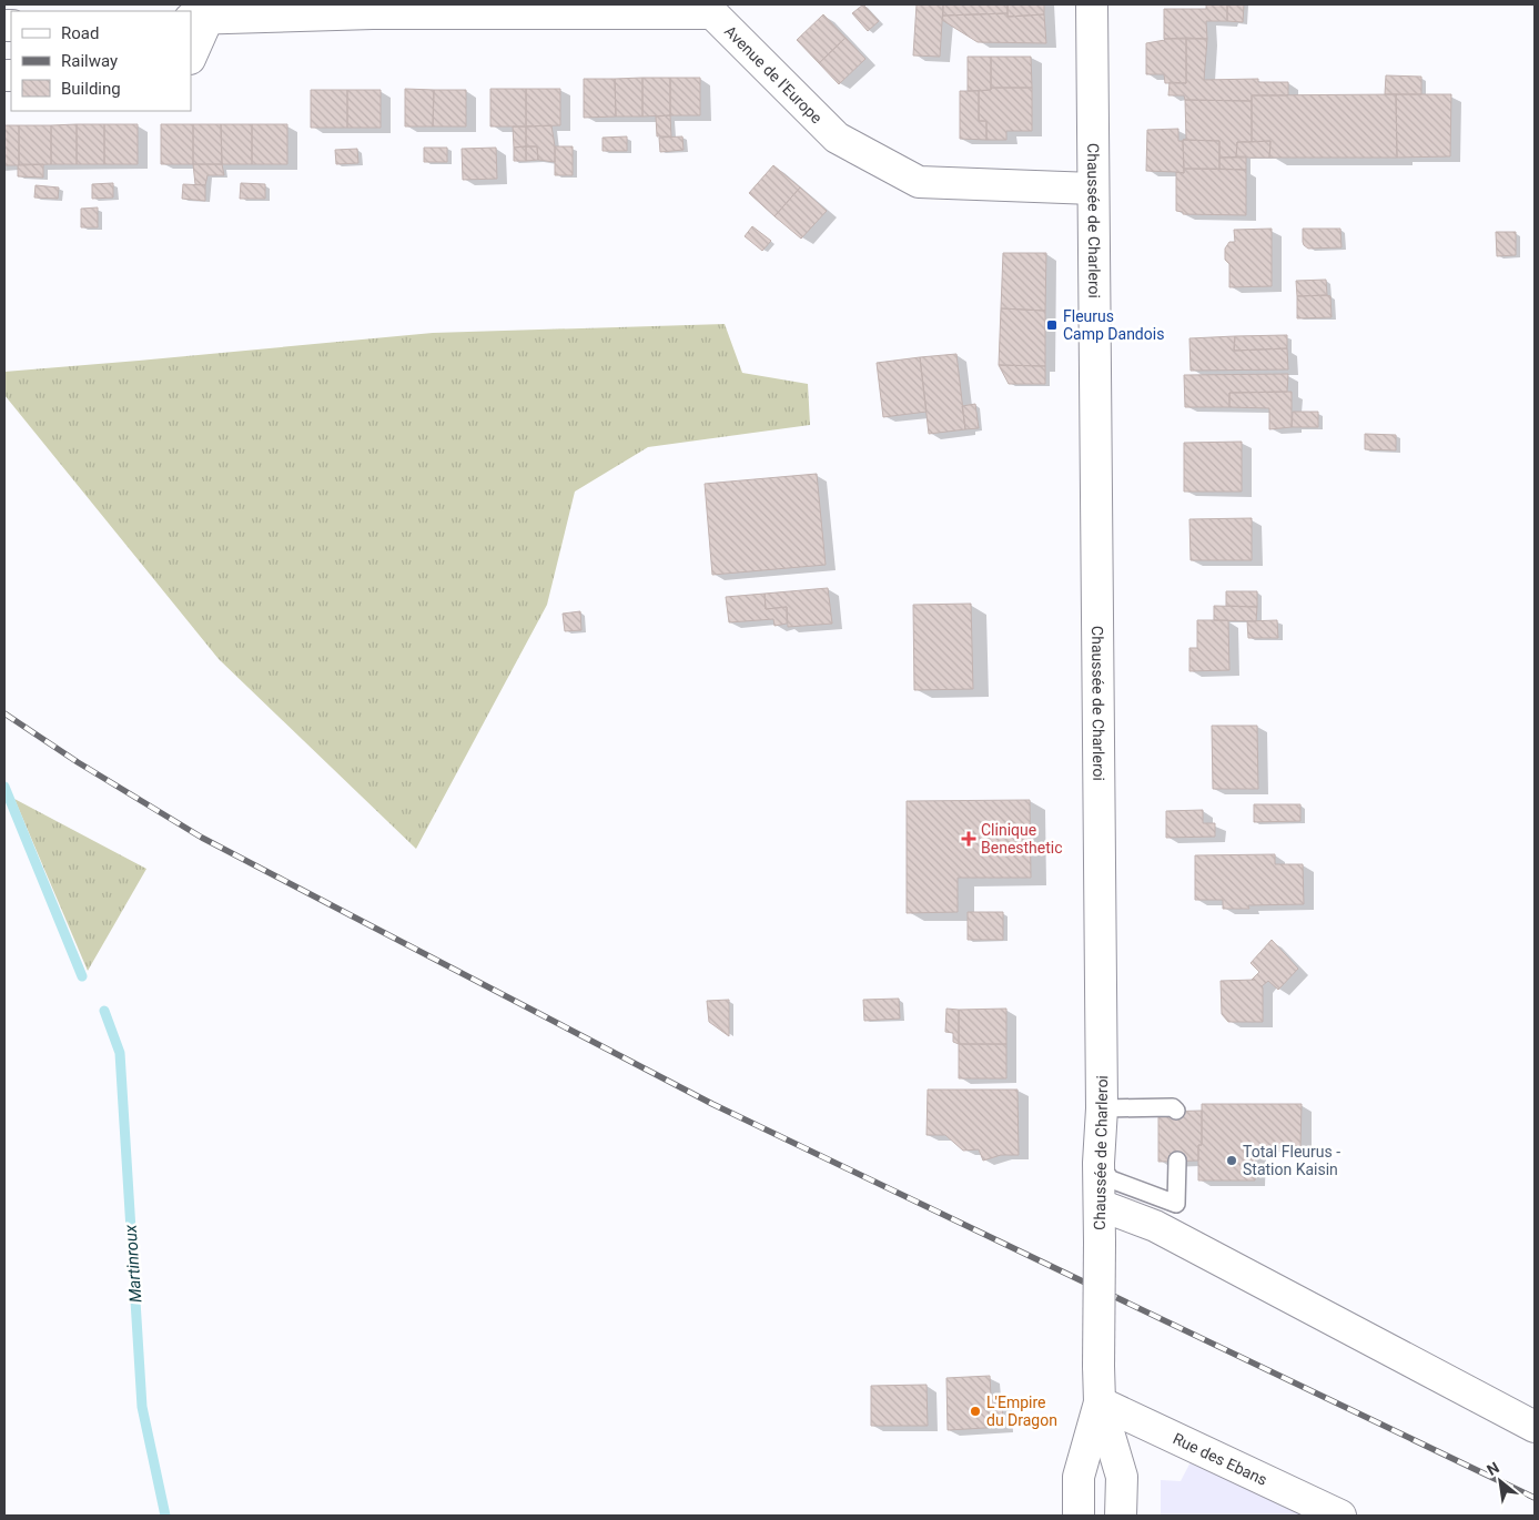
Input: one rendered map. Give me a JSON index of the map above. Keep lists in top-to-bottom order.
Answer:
{
  "streets": {
    "street": ["Avenue de l'Europe", "Chaussée de Charleroi", "Rue des Ebans"]
  },
  "crossings": [
    ["Avenue de l'Europe", "Chaussée de Charleroi"],
    ["Chaussée de Charleroi", "Rue des Ebans"]
  ],
  "water": ["Martinroux"],
  "places": {
    "transit": ["Fleurus Camp Dandois"],
    "health": ["Clinique Benesthetic"],
    "other": ["Total Fleurus - Station Kaisin", "L'Empire du Dragon"]
  },
  "legend": ["Road", "Railway", "Building"],
  "north": "top left"
}
